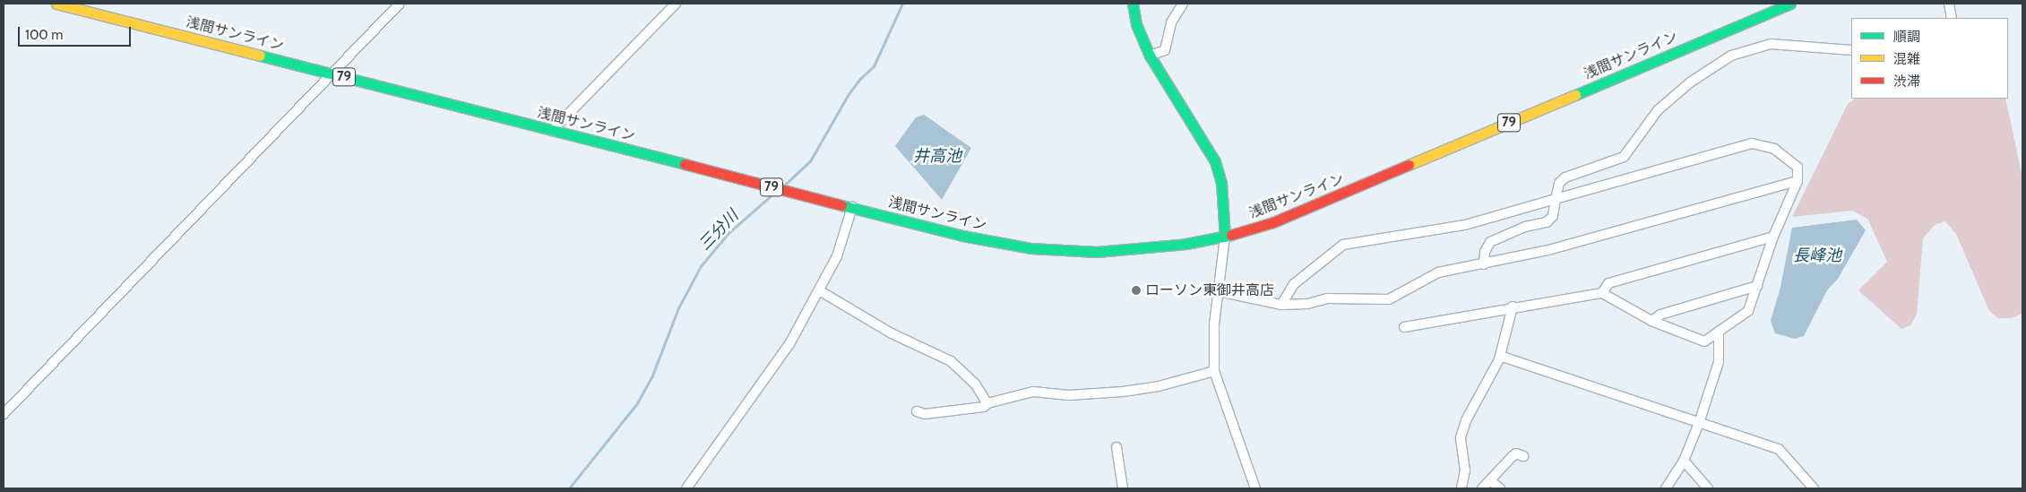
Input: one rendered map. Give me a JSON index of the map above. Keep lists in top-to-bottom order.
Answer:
{
  "streets": {
    "main road": ["浅間サンライン", "79"]
  },
  "water": ["井高池", "三分川", "長峰池"],
  "places": ["ローソン東御井高店"],
  "legend": ["順調", "混雑", "渋滞"],
  "scale_bar": "100 m"
}
